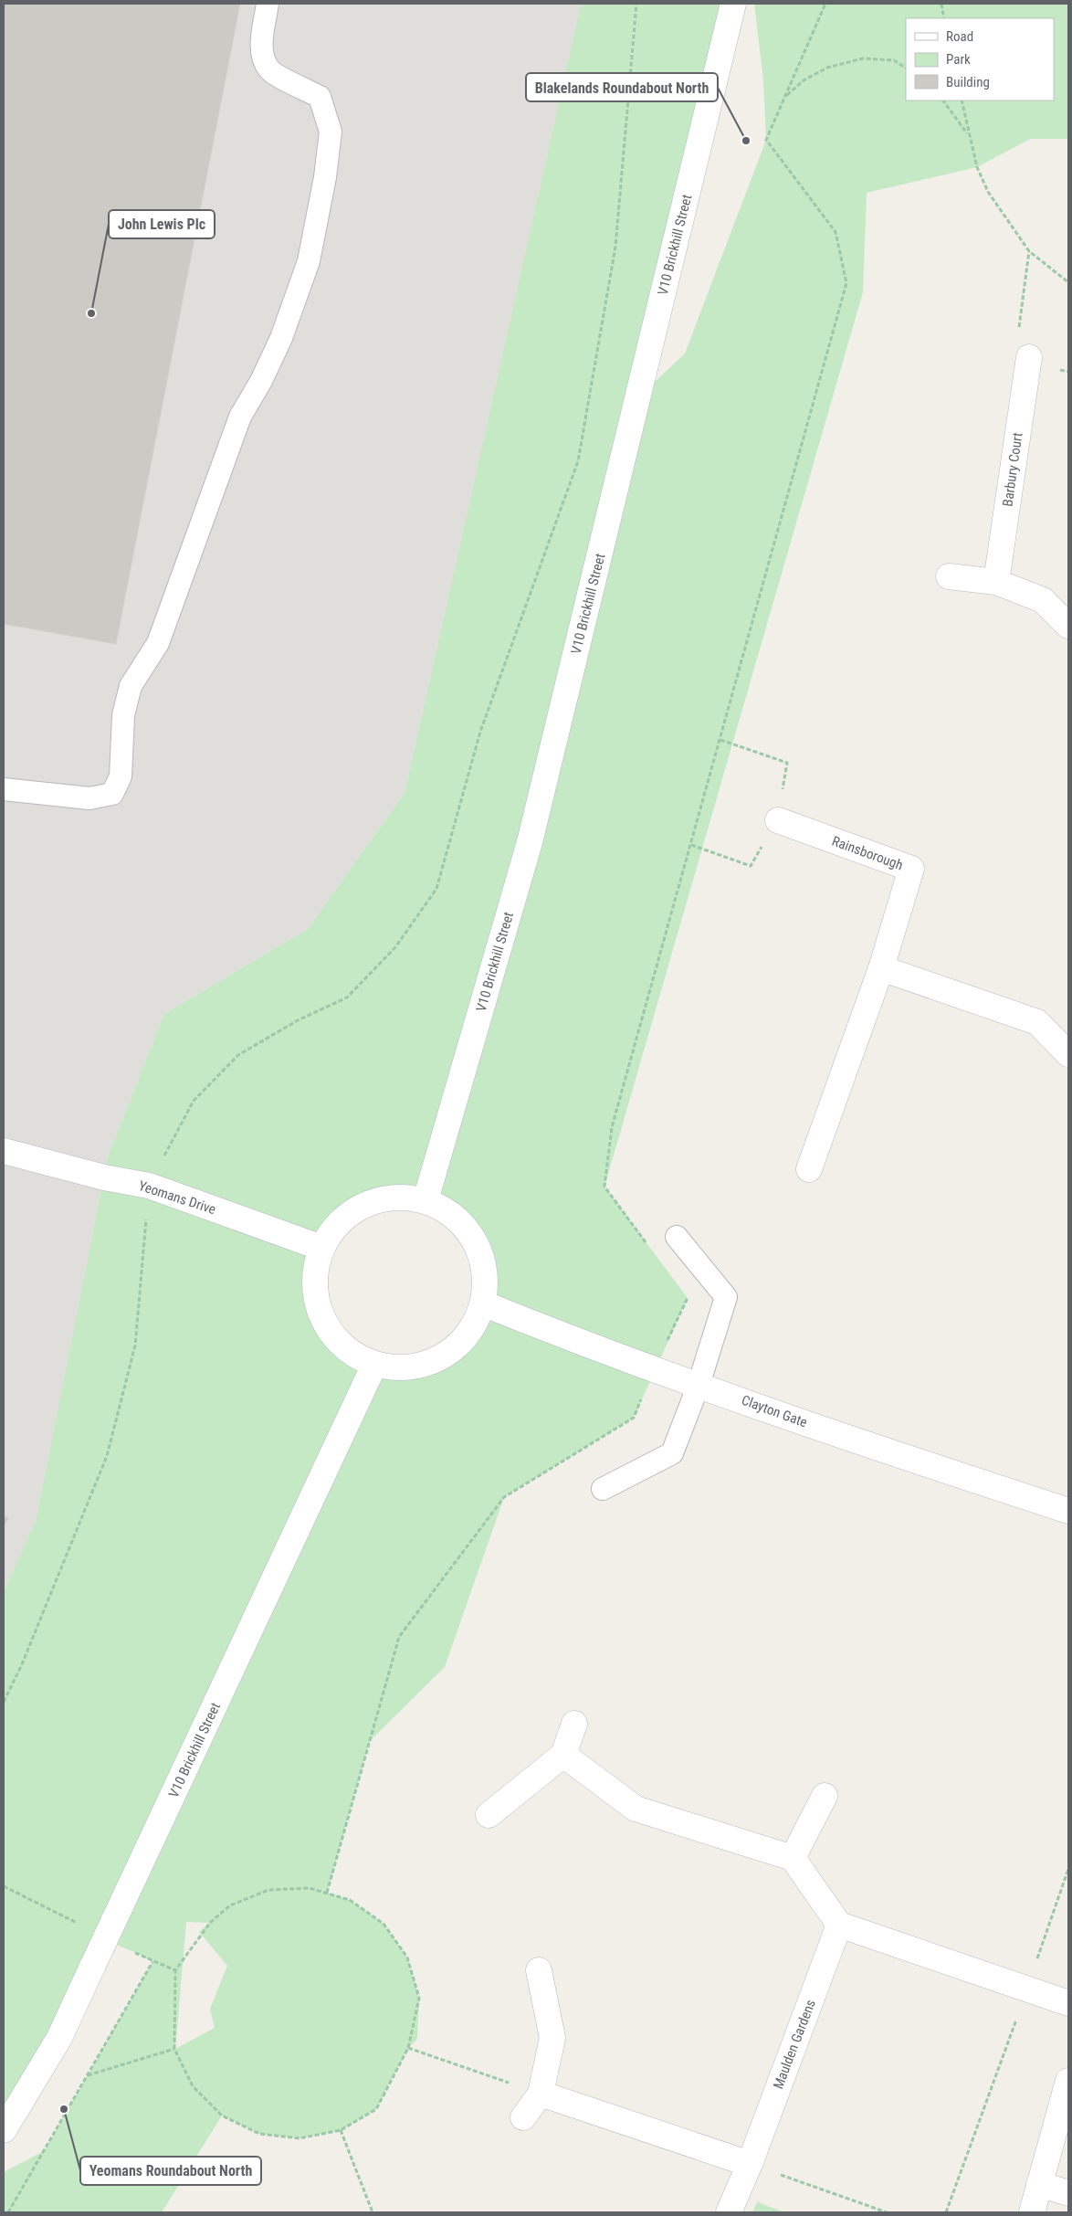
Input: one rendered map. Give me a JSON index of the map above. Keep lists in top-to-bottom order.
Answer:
{
  "streets": {
    "street": [
      "V10 Brickhill Street",
      "Barbury Court",
      "Rainsborough",
      "Yeomans Drive",
      "Clayton Gate",
      "Maulden Gardens"
    ]
  },
  "places": ["Blakelands Roundabout North", "John Lewis Plc", "Yeomans Roundabout North"],
  "legend": ["Road", "Park", "Building"]
}
